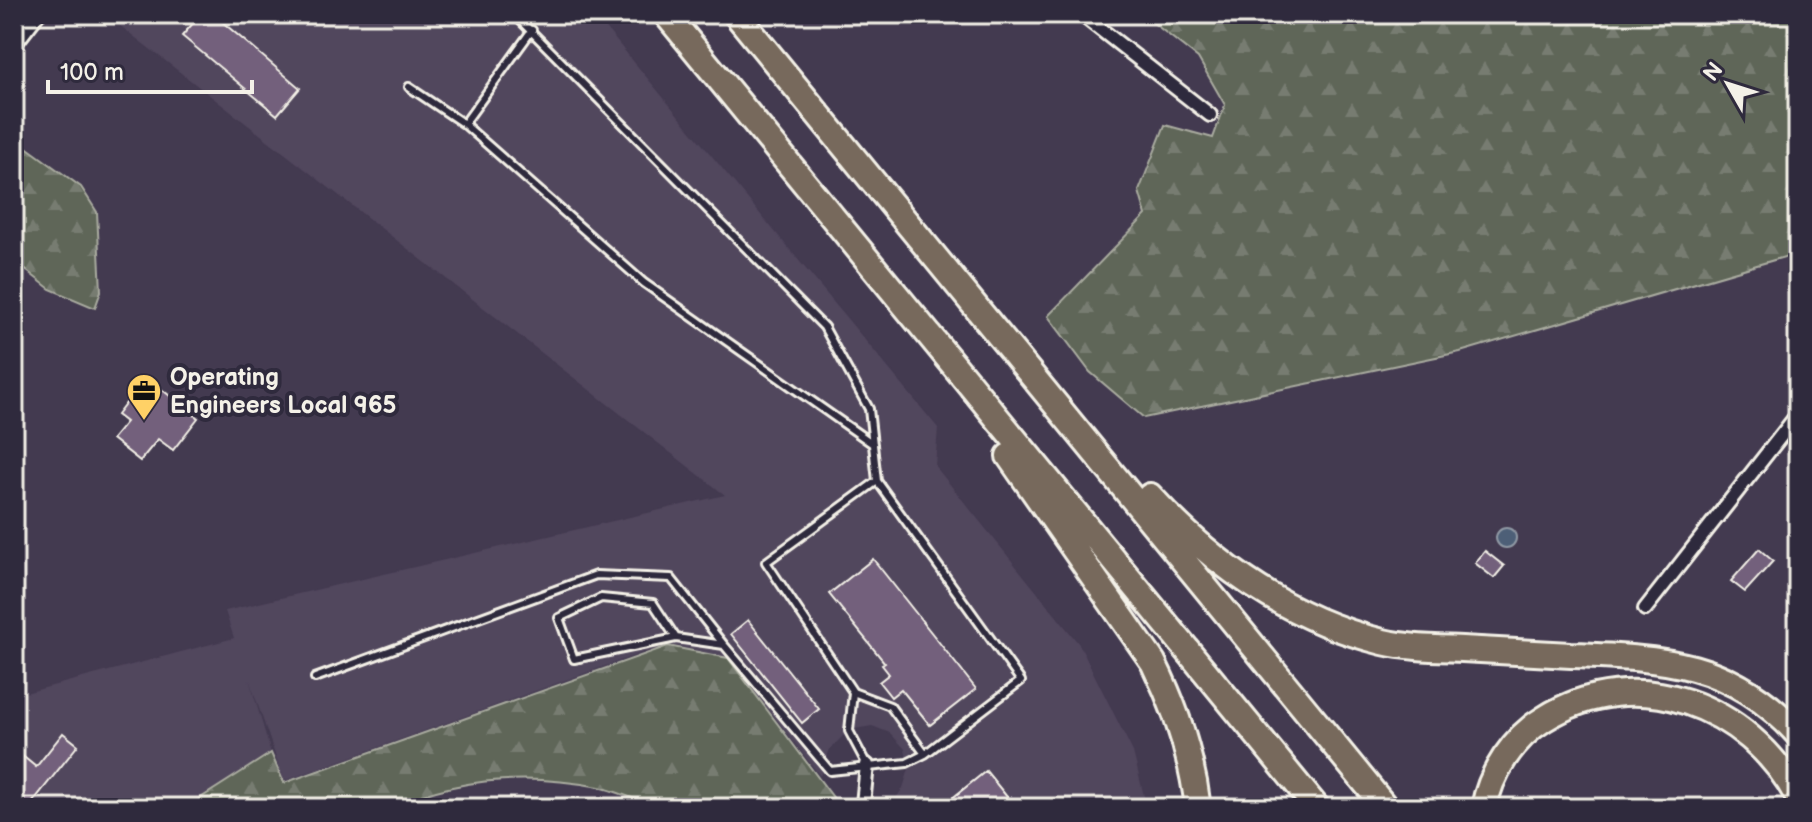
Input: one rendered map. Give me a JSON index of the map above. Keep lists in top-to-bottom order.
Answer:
{
  "places": {
    "office": ["Operating Engineers Local 965"]
  },
  "scale_bar": "100 m",
  "north": "top left"
}
